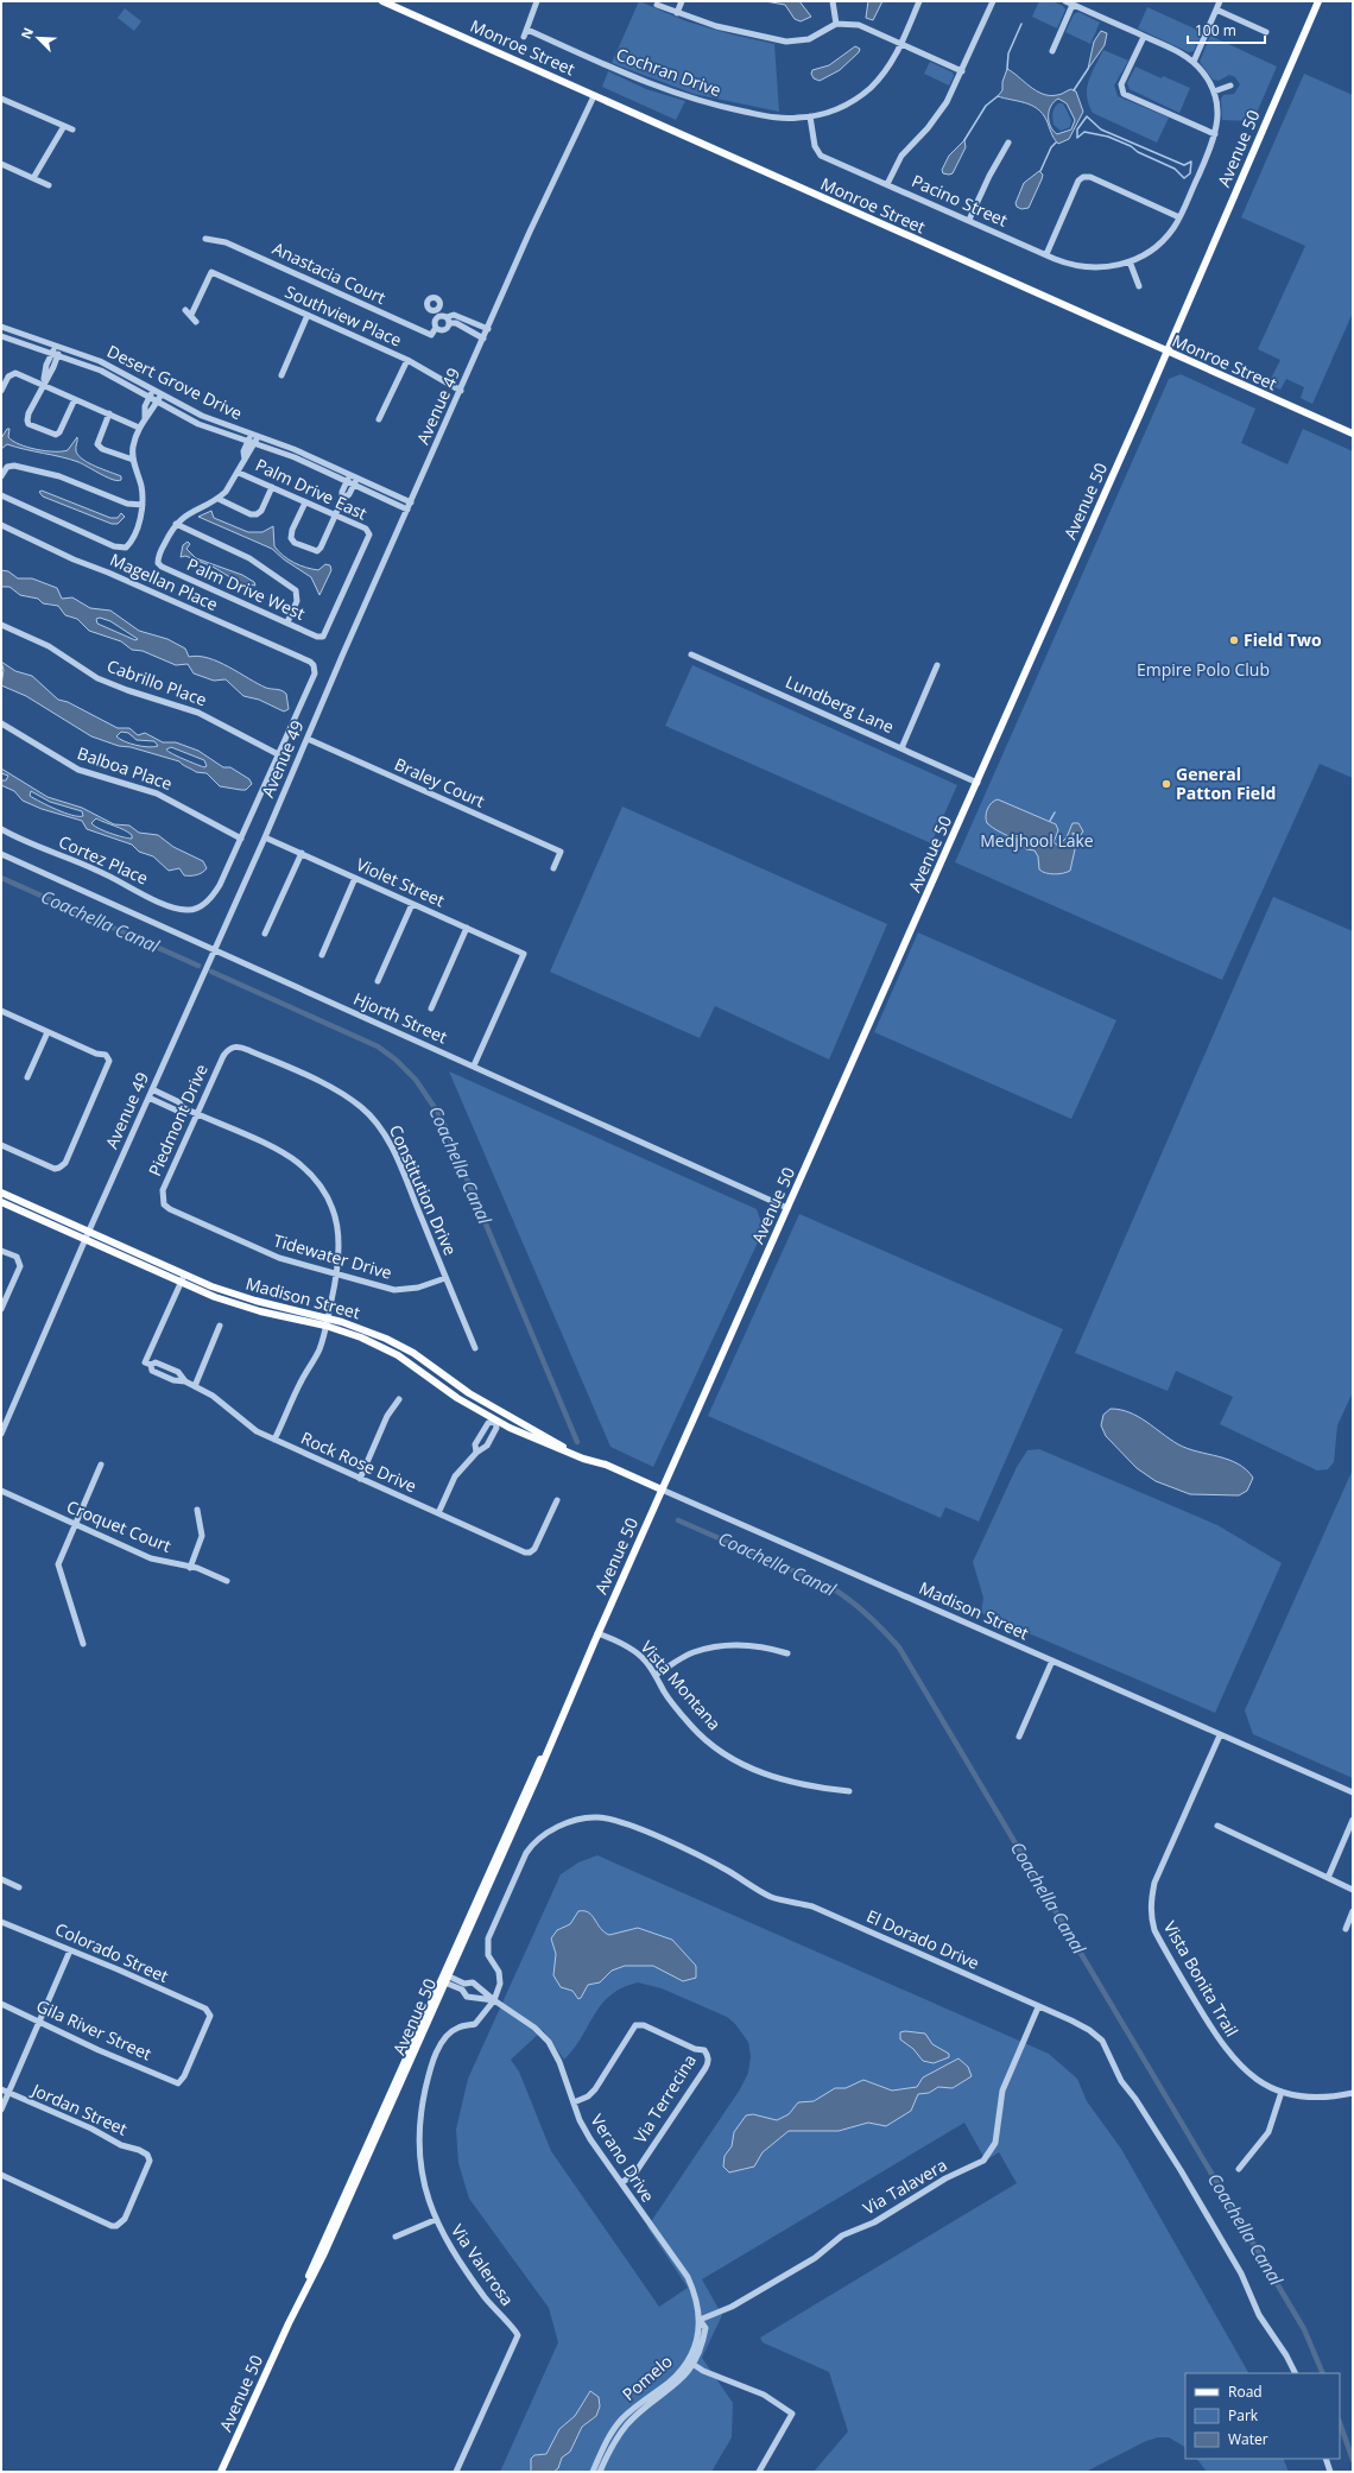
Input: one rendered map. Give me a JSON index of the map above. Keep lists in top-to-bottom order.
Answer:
{
  "streets": {
    "main road": ["Monroe Street", "Avenue 50", "Madison Street"],
    "street": [
      "Cochran Drive",
      "Pacino Street",
      "Anastacia Court",
      "Southview Place",
      "Desert Grove Drive",
      "Avenue 49",
      "Palm Drive East",
      "Magellan Place",
      "Palm Drive West",
      "Cabrillo Place",
      "Lundberg Lane",
      "Balboa Place",
      "Braley Court",
      "Cortez Place",
      "Violet Street",
      "Hjorth Street",
      "Piedmont Drive",
      "Constitution Drive",
      "Tidewater Drive",
      "Rock Rose Drive",
      "Croquet Court",
      "Vista Montana",
      "El Dorado Drive",
      "Colorado Street",
      "Vista Bonita Trail",
      "Gila River Street",
      "Via Terrecina",
      "Jordan Street",
      "Verano Drive",
      "Via Talavera",
      "Via Valerosa",
      "Pomelo"
    ]
  },
  "crossings": [
    ["Monroe Street", "Avenue 50"],
    ["Monroe Street", "Avenue 49"],
    ["Cochran Drive", "Pacino Street"],
    ["Avenue 50", "Lundberg Lane"],
    ["Avenue 50", "Hjorth Street"],
    ["Avenue 50", "Madison Street"],
    ["Avenue 50", "Vista Montana"],
    ["Avenue 50", "Verano Drive"],
    ["Southview Place", "Avenue 49"],
    ["Desert Grove Drive", "Avenue 49"],
    ["Avenue 49", "Braley Court"],
    ["Avenue 49", "Violet Street"],
    ["Avenue 49", "Hjorth Street"],
    ["Avenue 49", "Madison Street"],
    ["Palm Drive East", "Palm Drive West"],
    ["Magellan Place", "Cabrillo Place"],
    ["Balboa Place", "Cortez Place"],
    ["Violet Street", "Hjorth Street"],
    ["Piedmont Drive", "Constitution Drive"],
    ["Piedmont Drive", "Tidewater Drive"],
    ["Constitution Drive", "Tidewater Drive"],
    ["Madison Street", "Vista Bonita Trail"],
    ["El Dorado Drive", "Verano Drive"],
    ["El Dorado Drive", "Via Talavera"],
    ["El Dorado Drive", "Via Valerosa"],
    ["Colorado Street", "Gila River Street"],
    ["Via Terrecina", "Verano Drive"],
    ["Verano Drive", "Via Talavera"],
    ["Verano Drive", "Via Valerosa"],
    ["Verano Drive", "Pomelo"],
    ["Via Talavera", "Pomelo"]
  ],
  "water": ["Coachella Canal"],
  "parks": ["Empire Polo Club", "Medjhool Lake"],
  "places": ["Field Two", "General Patton Field"],
  "legend": ["Road", "Park", "Water"],
  "scale_bar": "100 m",
  "north": "top left"
}
